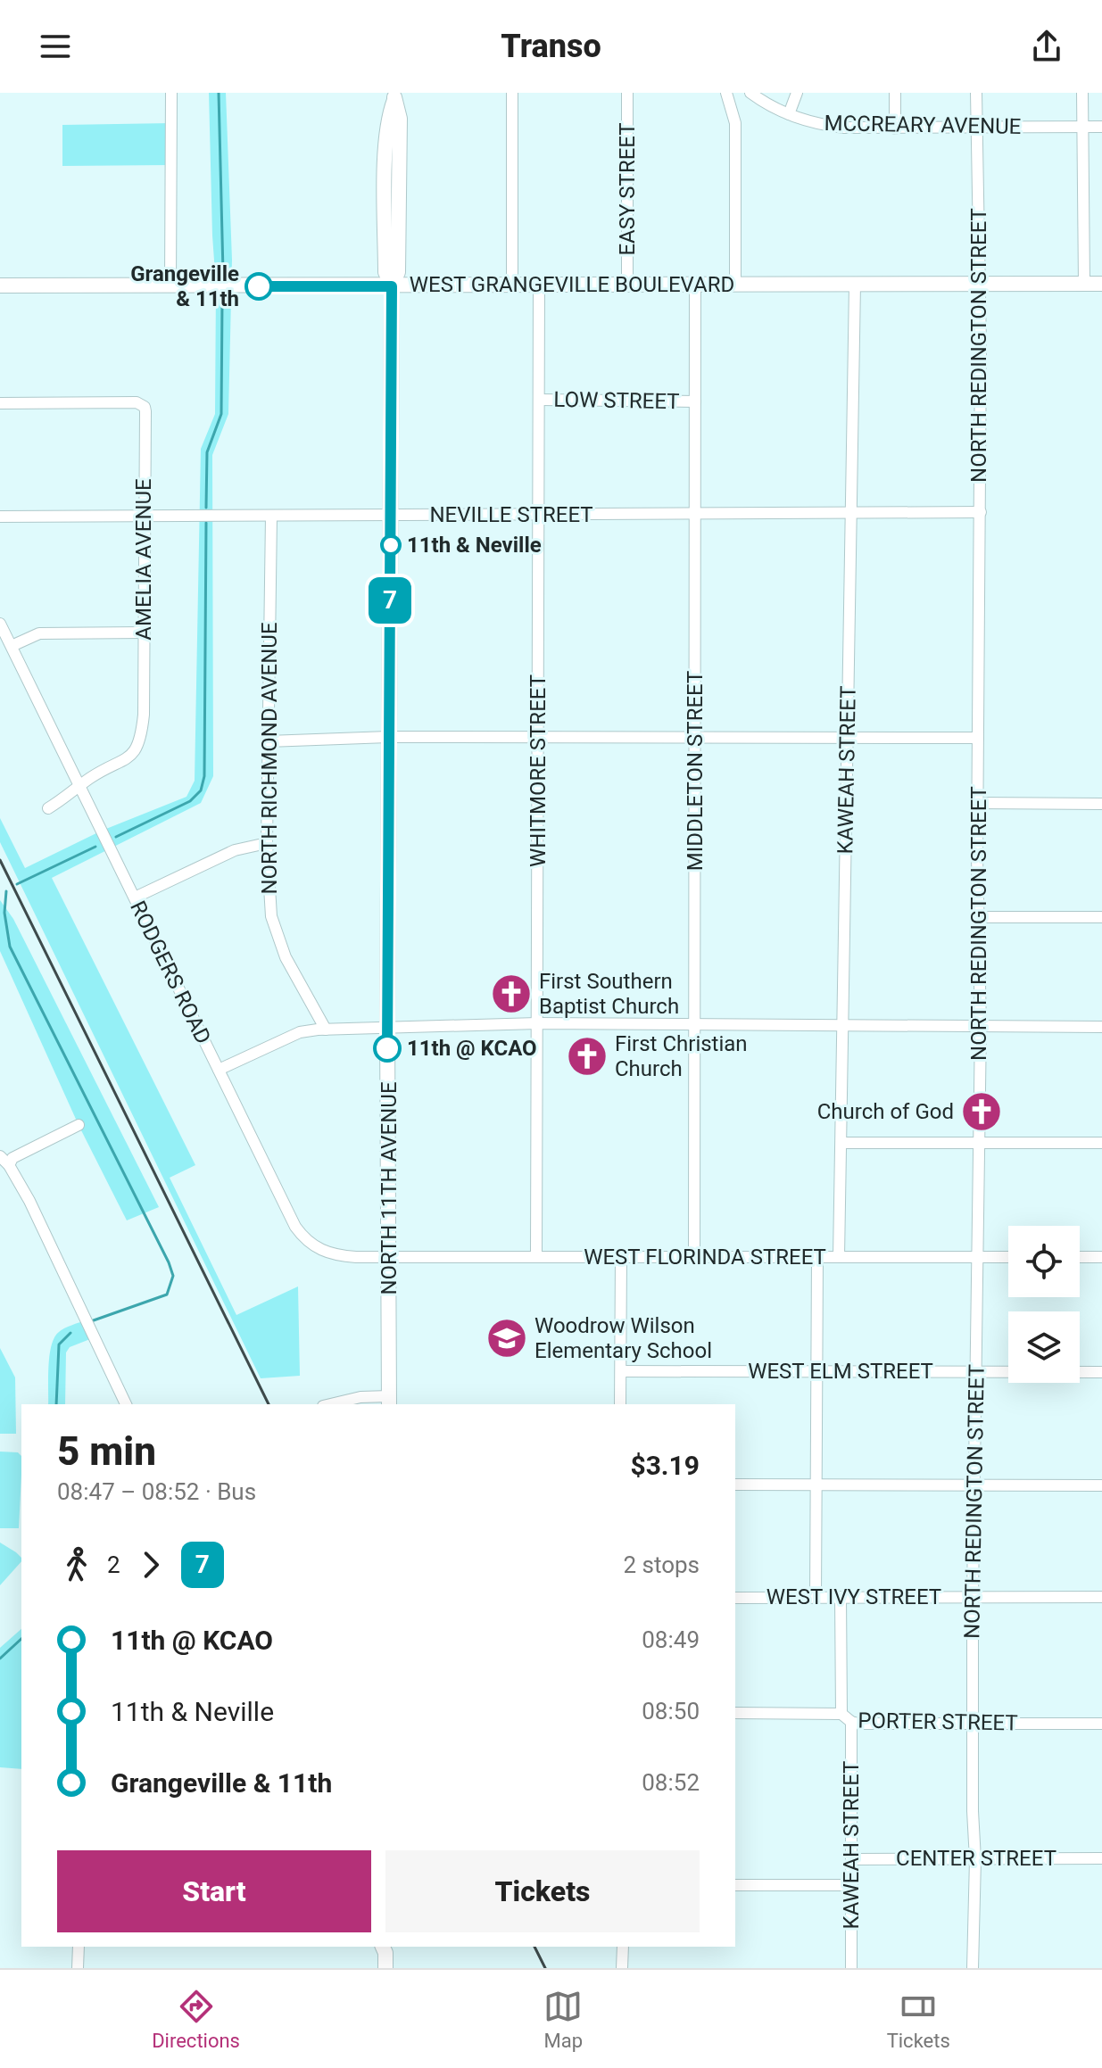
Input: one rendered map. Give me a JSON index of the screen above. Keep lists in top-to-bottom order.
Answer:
{
  "streets": {
    "main road": ["WEST GRANGEVILLE BOULEVARD", "NORTH 11TH AVENUE"],
    "street": [
      "MCCREARY AVENUE",
      "EASY STREET",
      "NORTH REDINGTON STREET",
      "LOW STREET",
      "NEVILLE STREET",
      "AMELIA AVENUE",
      "NORTH RICHMOND AVENUE",
      "KAWEAH STREET",
      "WHITMORE STREET",
      "MIDDLETON STREET",
      "RODGERS ROAD",
      "WEST FLORINDA STREET",
      "WEST ELM STREET",
      "WEST IVY STREET",
      "PORTER STREET",
      "CENTER STREET"
    ]
  },
  "crossings": [
    ["MCCREARY AVENUE", "NORTH REDINGTON STREET"],
    ["EASY STREET", "WEST GRANGEVILLE BOULEVARD"],
    ["WEST GRANGEVILLE BOULEVARD", "NORTH REDINGTON STREET"],
    ["WEST GRANGEVILLE BOULEVARD", "KAWEAH STREET"],
    ["WEST GRANGEVILLE BOULEVARD", "WHITMORE STREET"],
    ["WEST GRANGEVILLE BOULEVARD", "MIDDLETON STREET"],
    ["WEST GRANGEVILLE BOULEVARD", "NORTH 11TH AVENUE"],
    ["NORTH REDINGTON STREET", "NEVILLE STREET"],
    ["NORTH REDINGTON STREET", "WEST FLORINDA STREET"],
    ["NORTH REDINGTON STREET", "WEST ELM STREET"],
    ["NORTH REDINGTON STREET", "WEST IVY STREET"],
    ["NORTH REDINGTON STREET", "PORTER STREET"],
    ["NORTH REDINGTON STREET", "CENTER STREET"],
    ["LOW STREET", "WHITMORE STREET"],
    ["LOW STREET", "MIDDLETON STREET"],
    ["NEVILLE STREET", "AMELIA AVENUE"],
    ["NEVILLE STREET", "NORTH RICHMOND AVENUE"],
    ["NEVILLE STREET", "KAWEAH STREET"],
    ["NEVILLE STREET", "WHITMORE STREET"],
    ["NEVILLE STREET", "MIDDLETON STREET"],
    ["NEVILLE STREET", "NORTH 11TH AVENUE"],
    ["AMELIA AVENUE", "RODGERS ROAD"],
    ["KAWEAH STREET", "WEST FLORINDA STREET"],
    ["KAWEAH STREET", "PORTER STREET"],
    ["KAWEAH STREET", "CENTER STREET"],
    ["WHITMORE STREET", "WEST FLORINDA STREET"],
    ["MIDDLETON STREET", "WEST FLORINDA STREET"],
    ["RODGERS ROAD", "NORTH 11TH AVENUE"],
    ["RODGERS ROAD", "WEST FLORINDA STREET"],
    ["NORTH 11TH AVENUE", "WEST FLORINDA STREET"]
  ],
  "places": {
    "other": ["Grangeville & 11th", "11th & Neville", "11th @ KCAO"],
    "church": ["First Southern Baptist Church", "First Christian Church", "Church of God"],
    "school or university": ["Woodrow Wilson Elementary School"]
  },
  "lines": ["bus line 7"],
  "page": {
    "header": "Transo",
    "on_map": "7",
    "heading": ["5 min", "08:47 – 08:52 · Bus", "$3.19"],
    "legs": ["2", "7", "2 stops"],
    "list": [
      {
        "name": "11th @ KCAO",
        "value": "08:49"
      },
      {
        "name": "11th & Neville",
        "value": "08:50"
      },
      {
        "name": "Grangeville & 11th",
        "value": "08:52"
      }
    ],
    "buttons": ["Start", "Tickets"],
    "tabs": ["Directions", "Map", "Tickets"]
  }
}
